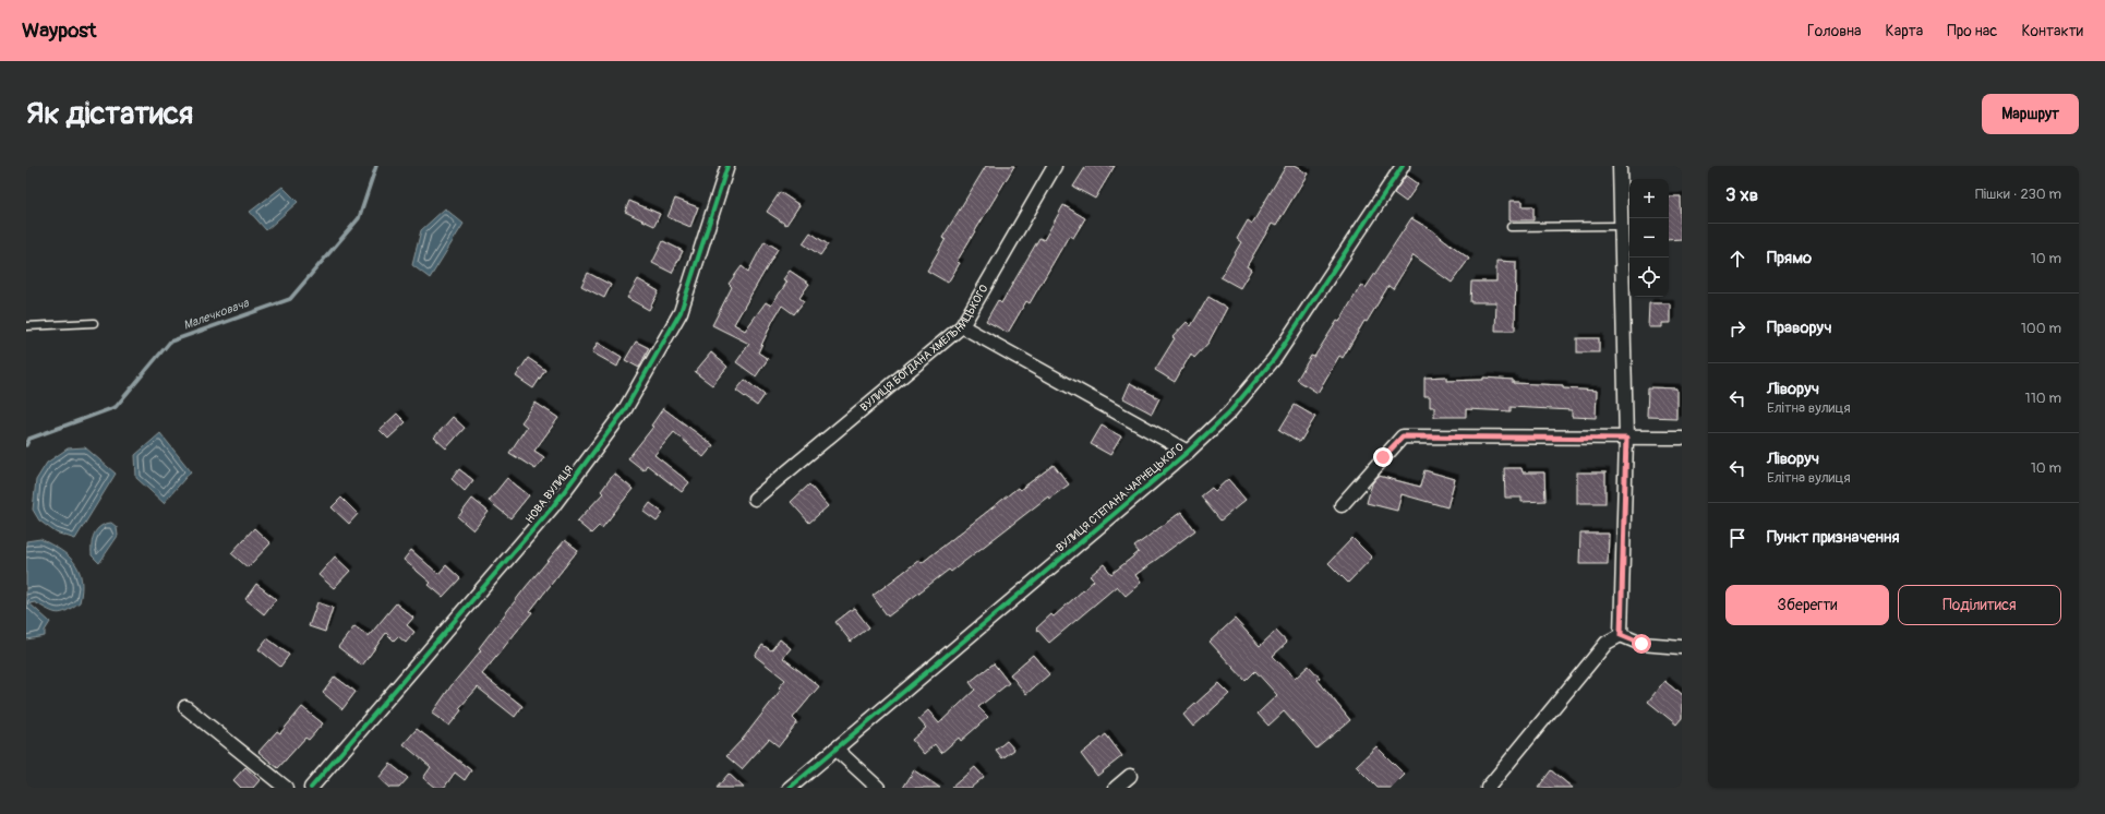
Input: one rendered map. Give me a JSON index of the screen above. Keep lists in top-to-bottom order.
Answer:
{
  "streets": {
    "street": ["ВУЛИЦЯ БОГДАНА ХМЕЛЬНИЦЬКОГО", "НОВА ВУЛИЦЯ", "ВУЛИЦЯ СТЕПАНА ЧАРНЕЦЬКОГО"]
  },
  "water": ["Малечковача"],
  "page": {
    "header": "Waypost",
    "nav": [
      "Головна",
      "Карта",
      "Про нас",
      "Контакти"
    ],
    "buttons": [
      "Маршрут",
      ["Зберегти", "Поділитися"]
    ],
    "title": "Як дістатися",
    "heading": ["3 хв", "Пішки · 230 m"],
    "map_buttons": ["+", "−"],
    "list": [
      ["Прямо", "10 m"],
      ["Праворуч", "100 m"],
      ["Ліворуч", "Елітна вулиця", "110 m"],
      ["Ліворуч", "Елітна вулиця", "10 m"],
      "Пункт призначення"
    ]
  }
}
